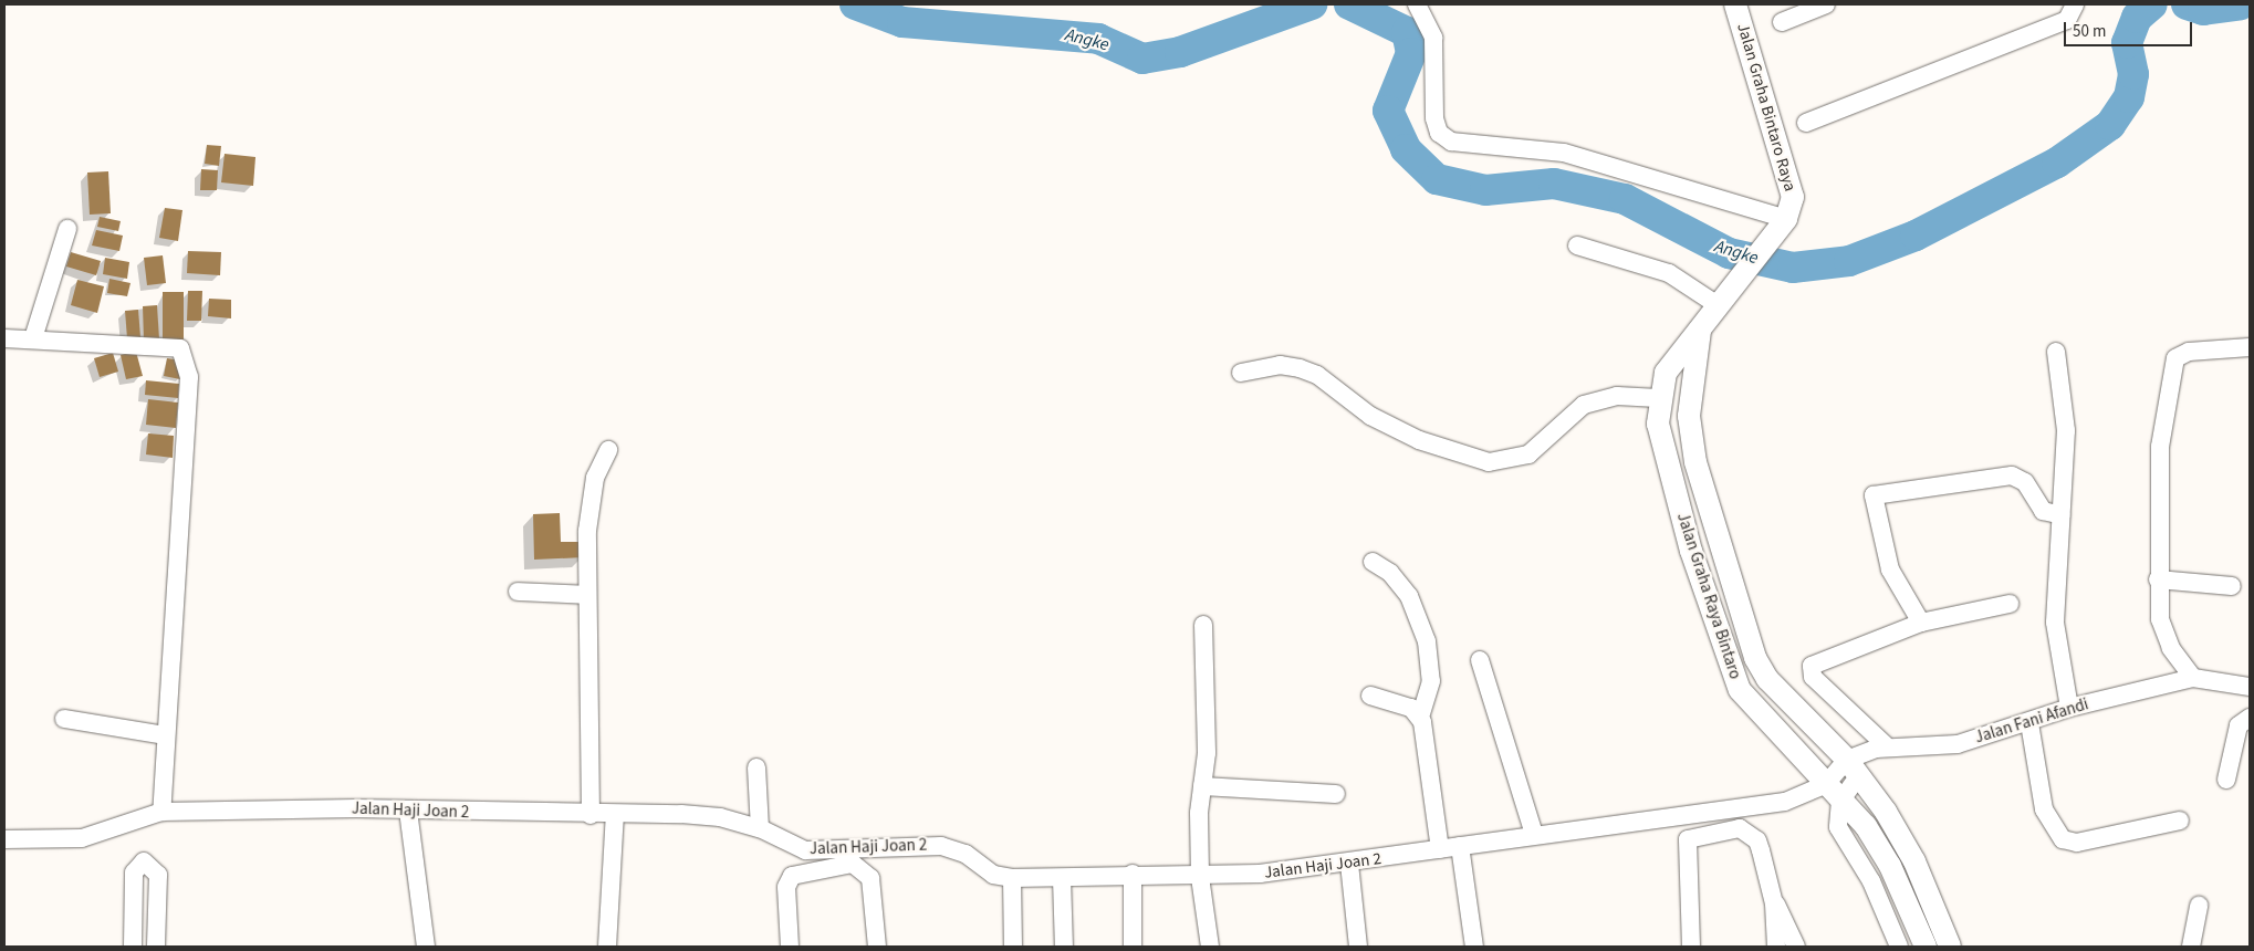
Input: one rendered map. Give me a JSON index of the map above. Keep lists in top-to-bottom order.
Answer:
{
  "streets": {
    "main road": ["Jalan Graha Bintaro Raya", "Jalan Graha Raya Bintaro"],
    "street": ["Jalan Fani Afandi", "Jalan Haji Joan 2"]
  },
  "crossings": [
    ["Jalan Graha Bintaro Raya", "Jalan Graha Raya Bintaro"],
    ["Jalan Graha Raya Bintaro", "Jalan Fani Afandi"],
    ["Jalan Graha Raya Bintaro", "Jalan Haji Joan 2"],
    ["Jalan Fani Afandi", "Jalan Haji Joan 2"]
  ],
  "water": ["Angke"],
  "scale_bar": "50 m"
}
